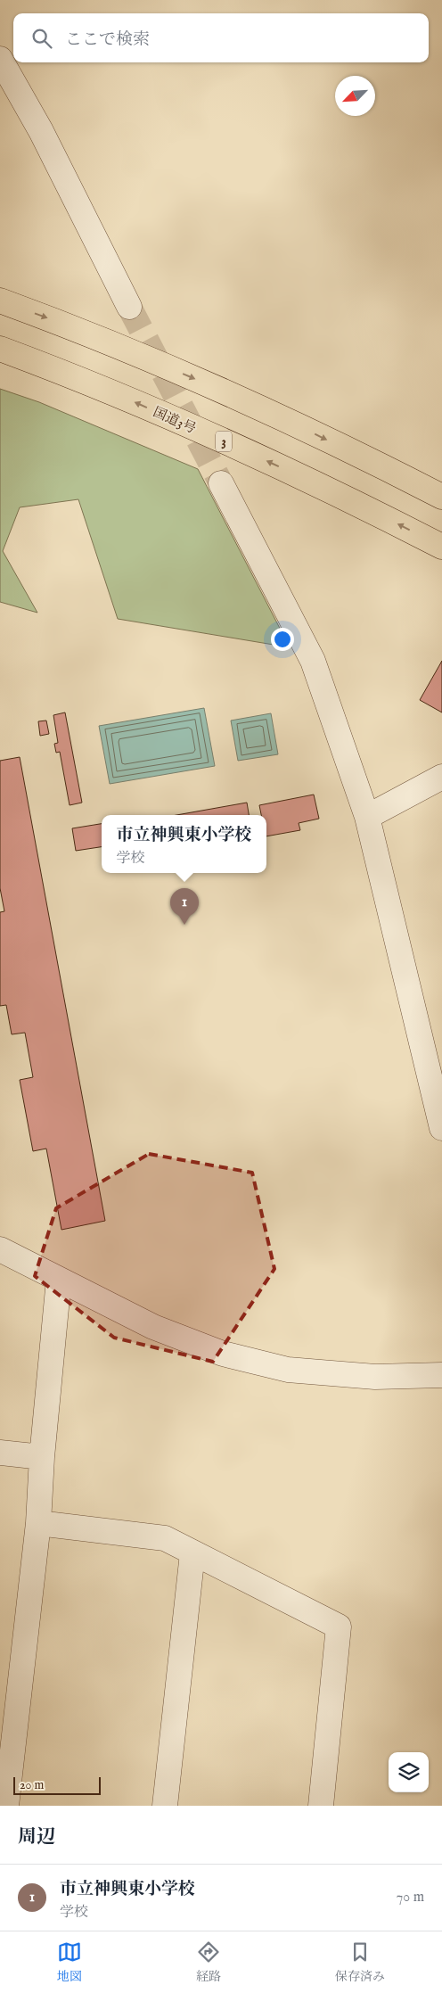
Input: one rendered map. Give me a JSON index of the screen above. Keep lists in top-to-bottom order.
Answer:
{
  "streets": {
    "highway": ["国道3号", "3"]
  },
  "scale_bar": "20 m",
  "north": "bottom left",
  "page": {
    "search": "ここで検索",
    "popup": ["市立神興東小学校", "学校"],
    "pins": "1",
    "scale": "20 m",
    "heading": "周辺",
    "list": [
      {
        "mark": "1",
        "name": "市立神興東小学校",
        "note": "学校",
        "value": "70 m"
      }
    ],
    "nav": ["地図", "経路", "保存済み"]
  }
}
